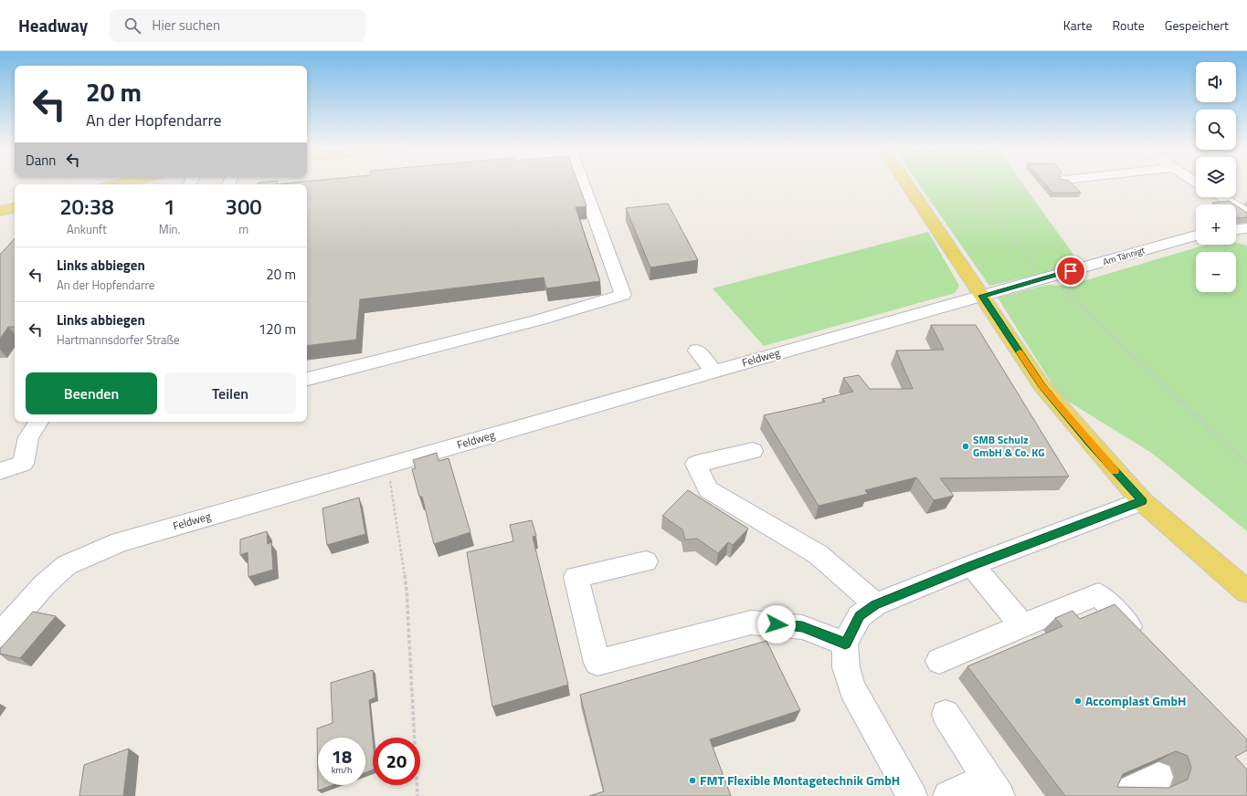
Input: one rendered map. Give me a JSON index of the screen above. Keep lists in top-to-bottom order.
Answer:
{
  "streets": {
    "street": ["Am Tännigt", "Feldweg"]
  },
  "crossings": [
    ["Am Tännigt", "Feldweg"]
  ],
  "places": ["SMB Schulz GmbH & Co. KG", "Accomplast GmbH", "FMT Flexible Montagetechnik GmbH"],
  "page": {
    "header": "Headway",
    "search": "Hier suchen",
    "nav": ["Karte", "Route", "Gespeichert"],
    "map_buttons": ["+", "−"],
    "turn": ["20 m", "An der Hopfendarre"],
    "then": "Dann",
    "eta": [
      "20:38",
      "Ankunft",
      "1",
      "Min.",
      "300",
      "m"
    ],
    "list": [
      {
        "name": "Links abbiegen",
        "note": "An der Hopfendarre",
        "value": "20 m"
      },
      {
        "name": "Links abbiegen",
        "note": "Hartmannsdorfer Straße",
        "value": "120 m"
      }
    ],
    "buttons": ["Beenden", "Teilen"],
    "speed": "18 km/h",
    "limit": "20"
  }
}
